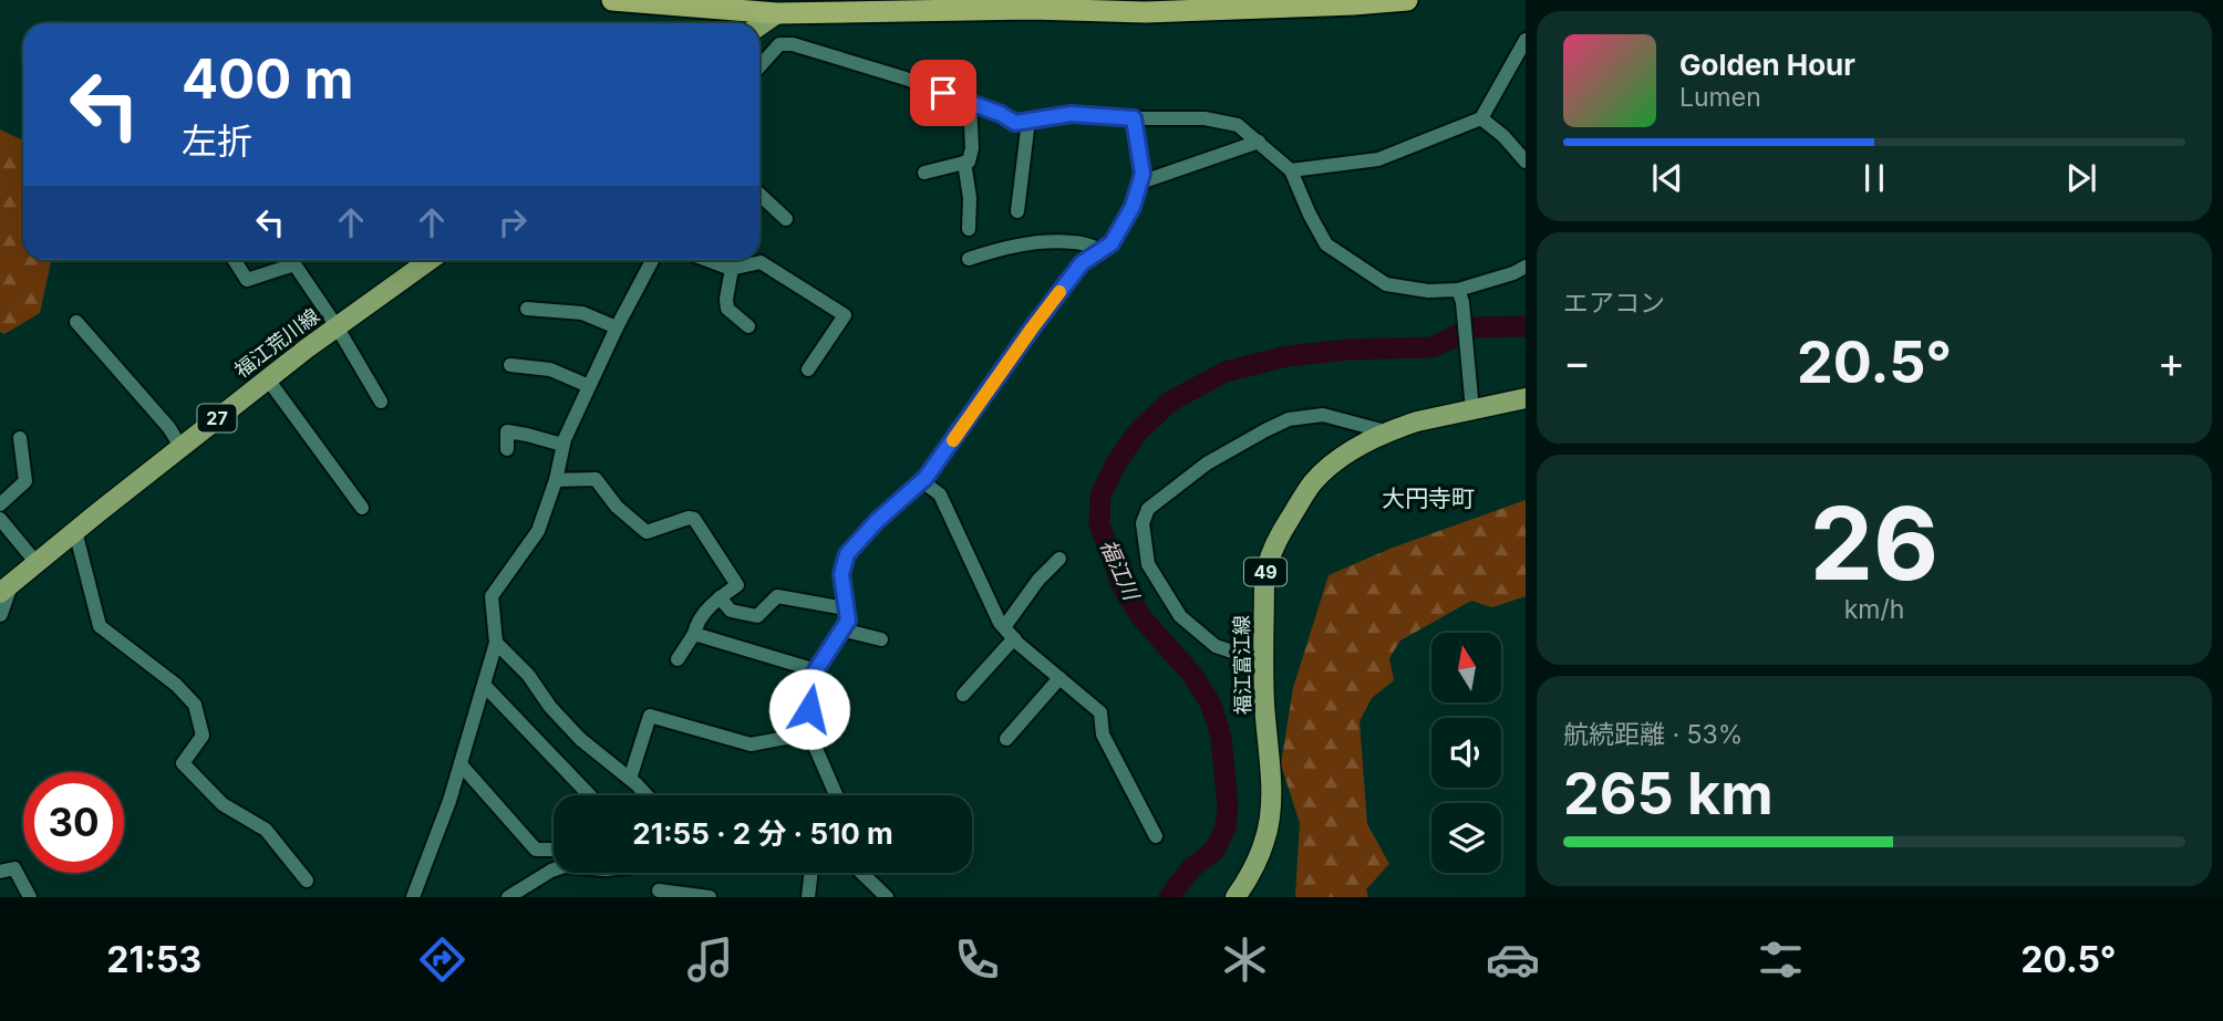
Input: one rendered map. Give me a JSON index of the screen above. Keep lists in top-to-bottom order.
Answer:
{
  "streets": {
    "main road": [
      "福江荒川線",
      "27",
      "49",
      "福江富江線"
    ]
  },
  "districts": ["大円寺町"],
  "water": ["福江川"],
  "north": "top",
  "page": {
    "turn": ["400 m", "左折"],
    "song": ["Golden Hour", "Lumen"],
    "tile": [
      "エアコン",
      ["26", "km/h"],
      ["航続距離 · 53%", "265 km"]
    ],
    "heat": ["−", "20.5°", "+"],
    "limit": "30",
    "trip": "21:55 · 2 分 · 510 m",
    "tabs": ["21:53", "20.5°"]
  }
}
